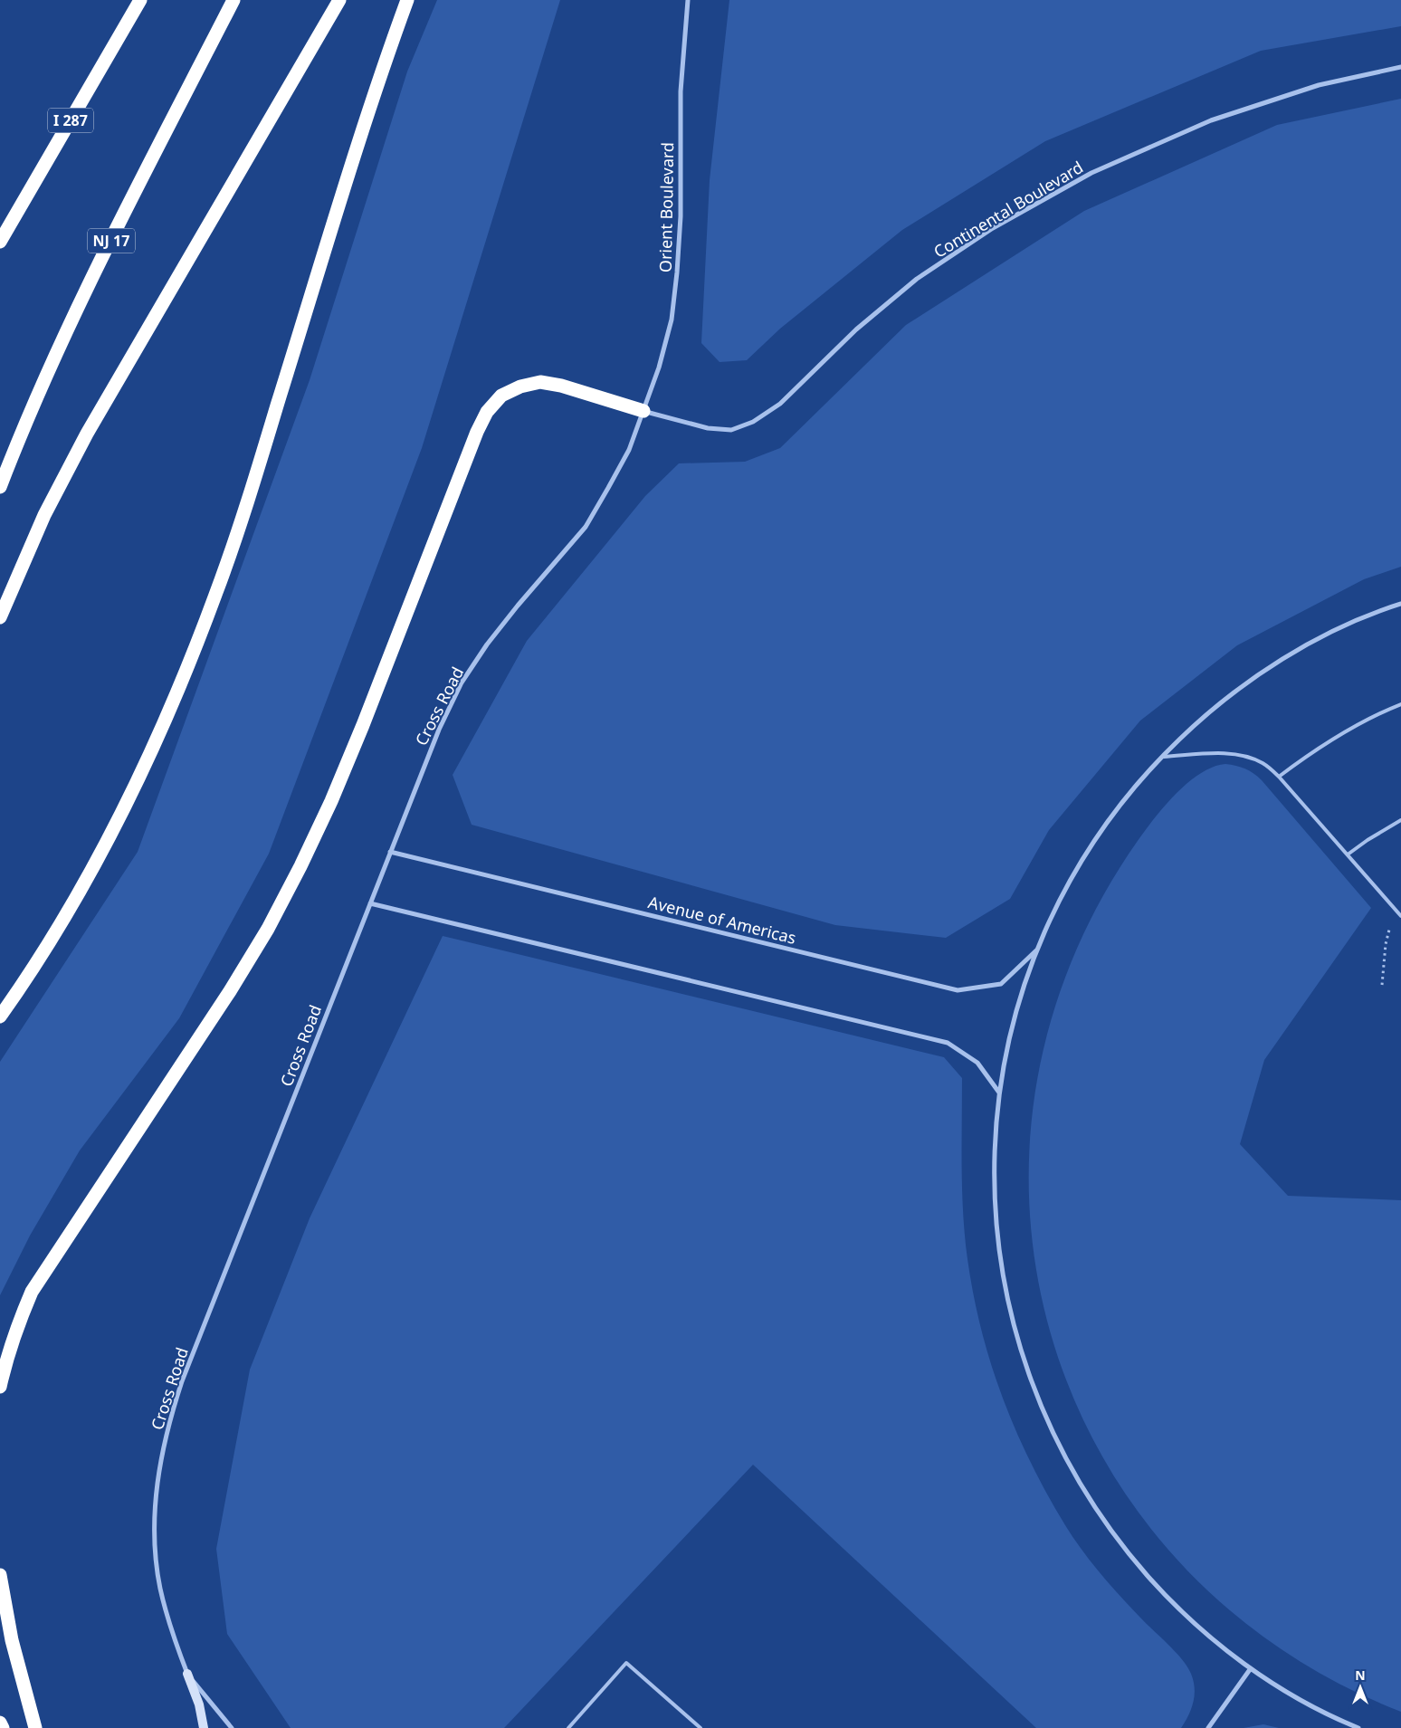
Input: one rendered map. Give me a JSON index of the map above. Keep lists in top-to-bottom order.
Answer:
{
  "streets": {
    "highway": ["I 287", "NJ 17"],
    "street": [
      "Orient Boulevard",
      "Continental Boulevard",
      "Cross Road",
      "Avenue of Americas"
    ]
  },
  "crossings": [
    ["Orient Boulevard", "Continental Boulevard"],
    ["Orient Boulevard", "Cross Road"],
    ["Continental Boulevard", "Cross Road"],
    ["Cross Road", "Avenue of Americas"]
  ],
  "north": "top"
}
